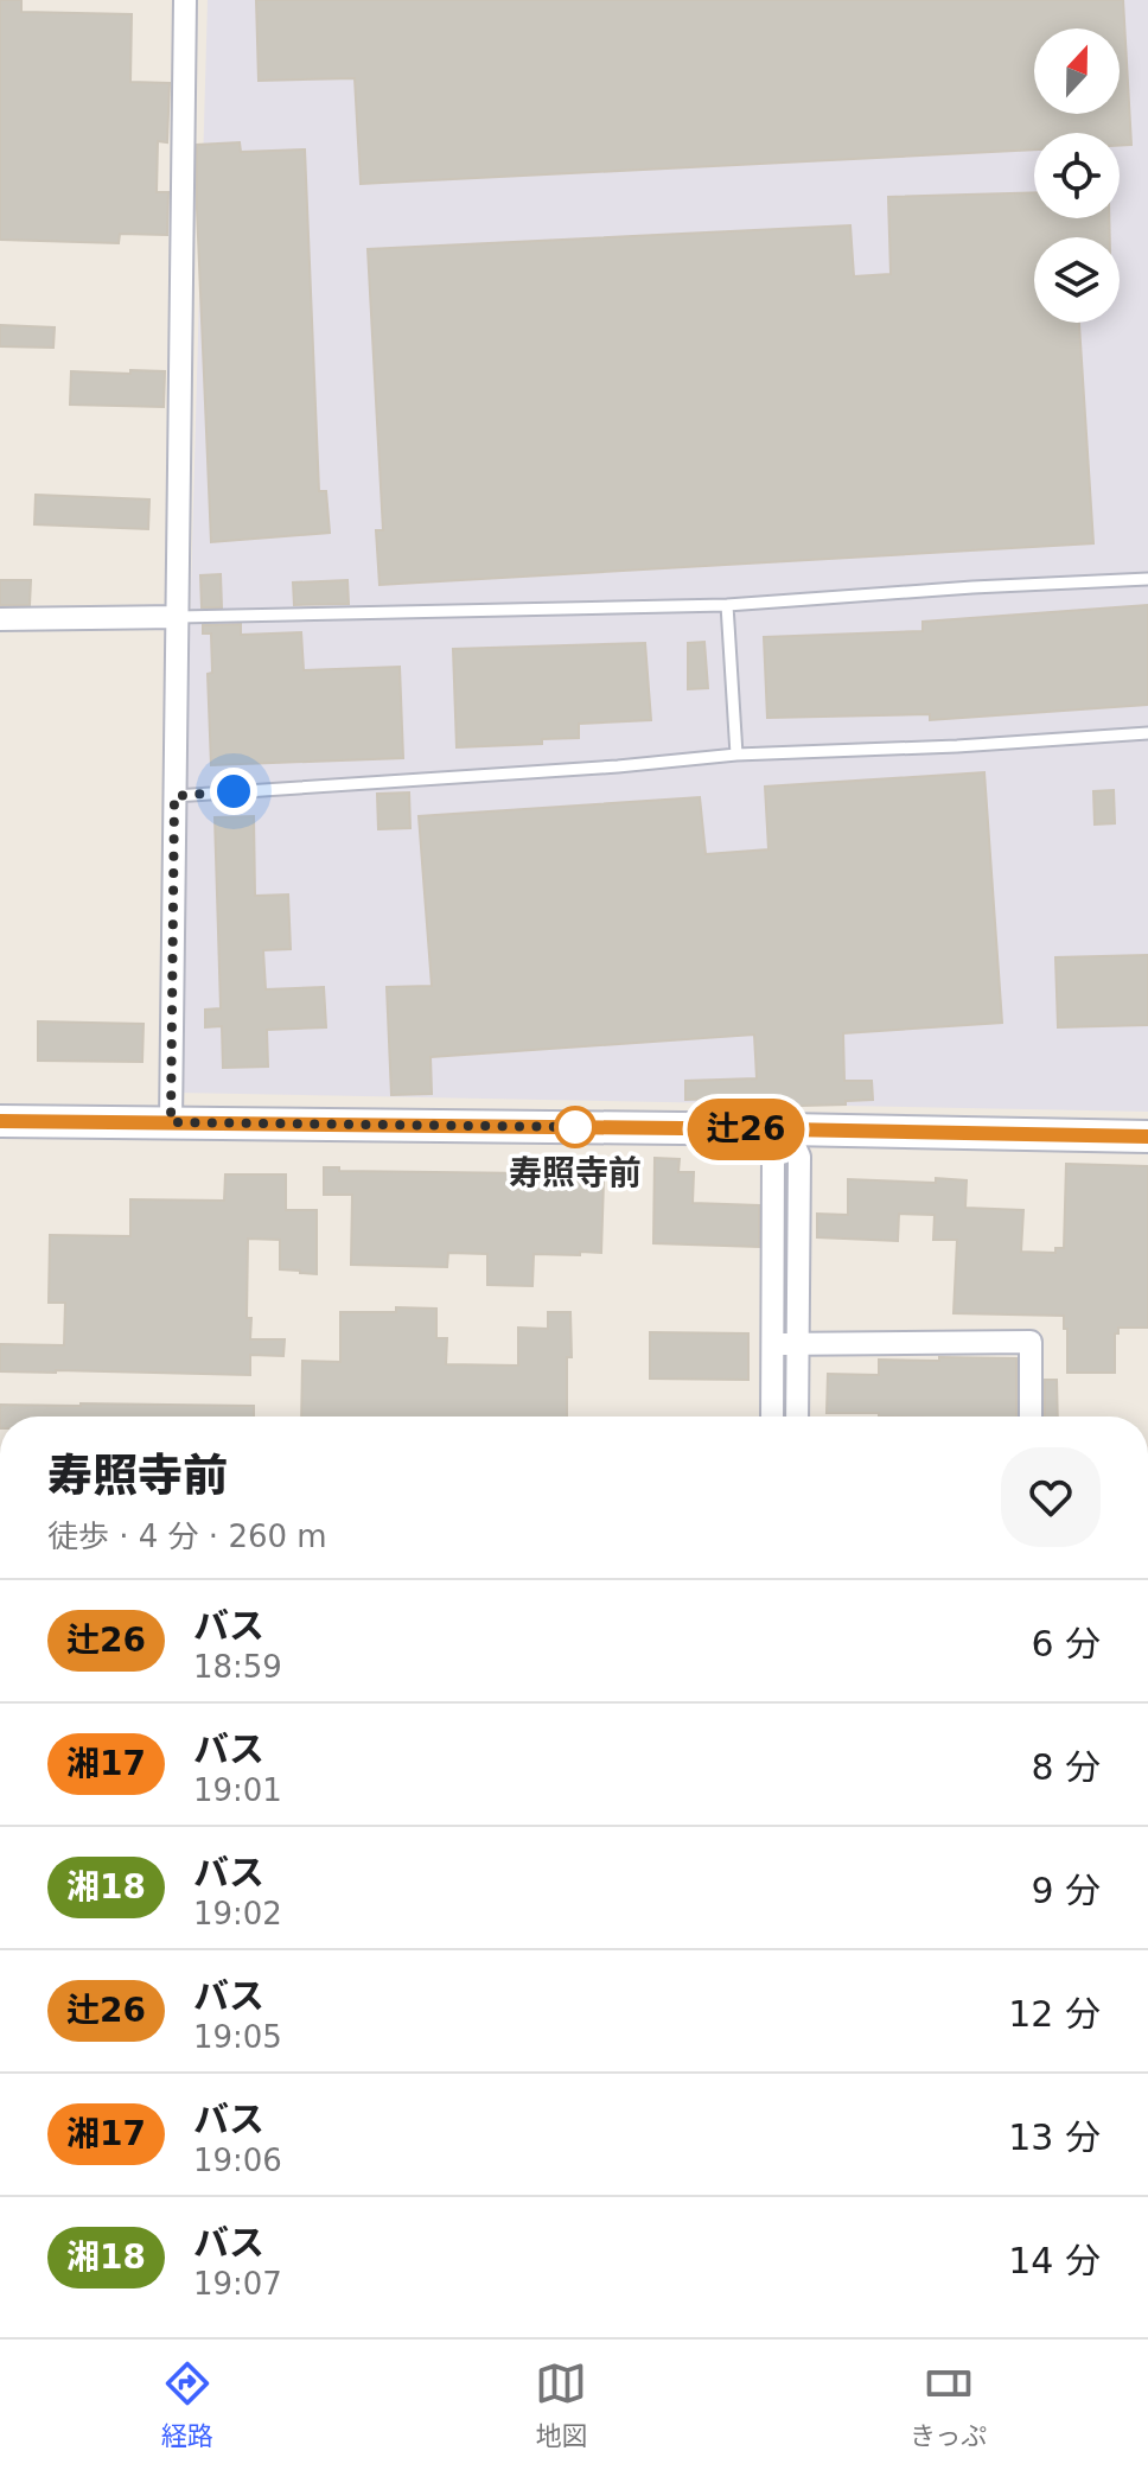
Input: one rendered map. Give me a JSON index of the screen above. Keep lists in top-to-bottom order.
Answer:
{
  "places": ["寿照寺前"],
  "lines": ["bus line 辻26"],
  "north": "top",
  "page": {
    "on_map": "辻26",
    "heading": ["寿照寺前", "徒歩 · 4 分 · 260 m"],
    "list": [
      {
        "mark": "辻26",
        "name": "バス",
        "note": "18:59",
        "value": "6 分"
      },
      {
        "mark": "湘17",
        "name": "バス",
        "note": "19:01",
        "value": "8 分"
      },
      {
        "mark": "湘18",
        "name": "バス",
        "note": "19:02",
        "value": "9 分"
      },
      {
        "mark": "辻26",
        "name": "バス",
        "note": "19:05",
        "value": "12 分"
      },
      {
        "mark": "湘17",
        "name": "バス",
        "note": "19:06",
        "value": "13 分"
      },
      {
        "mark": "湘18",
        "name": "バス",
        "note": "19:07",
        "value": "14 分"
      }
    ],
    "tabs": ["経路", "地図", "きっぷ"]
  }
}
